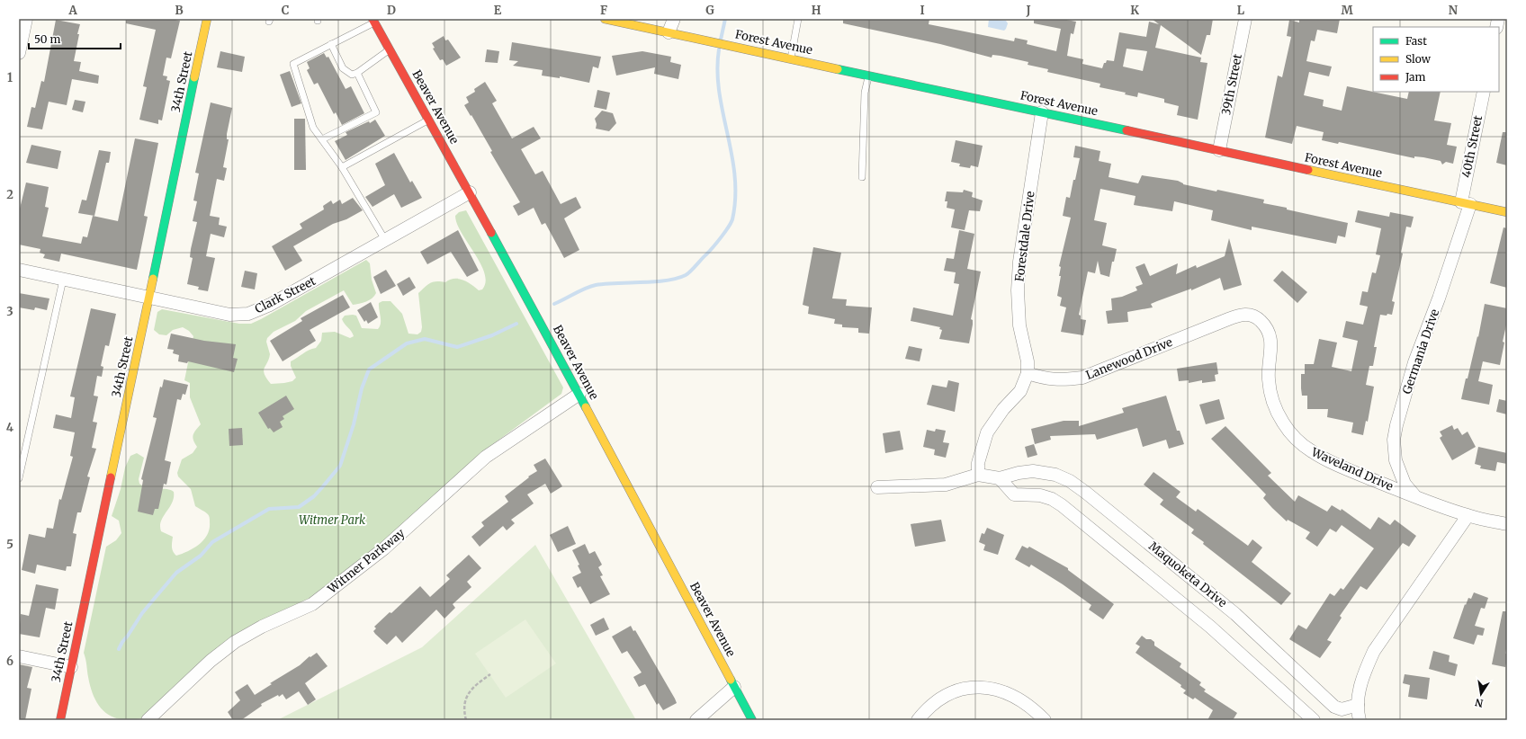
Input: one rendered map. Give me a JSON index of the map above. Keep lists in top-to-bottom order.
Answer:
{
  "streets": {
    "street": [
      "Forest Avenue",
      "34th Street",
      "39th Street",
      "Beaver Avenue",
      "40th Street",
      "Forestdale Drive",
      "Clark Street",
      "Germania Drive",
      "Lanewood Drive",
      "Waveland Drive",
      "Witmer Parkway",
      "Maquoketa Drive"
    ]
  },
  "crossings": [
    ["Forest Avenue", "39th Street"],
    ["Forest Avenue", "40th Street"],
    ["Forest Avenue", "Forestdale Drive"],
    ["Forest Avenue", "Germania Drive"],
    ["34th Street", "Clark Street"],
    ["Beaver Avenue", "Clark Street"],
    ["Beaver Avenue", "Witmer Parkway"],
    ["40th Street", "Germania Drive"],
    ["Forestdale Drive", "Lanewood Drive"],
    ["Forestdale Drive", "Maquoketa Drive"],
    ["Germania Drive", "Waveland Drive"],
    ["Lanewood Drive", "Waveland Drive"]
  ],
  "parks": ["Witmer Park"],
  "legend": ["Fast", "Slow", "Jam"],
  "scale_bar": "50 m",
  "north": "bottom",
  "grid": {
    "columns": [
      "A",
      "B",
      "C",
      "D",
      "E",
      "F",
      "G",
      "H",
      "I",
      "J",
      "K",
      "L",
      "M",
      "N"
    ],
    "rows": [
      "1",
      "2",
      "3",
      "4",
      "5",
      "6"
    ]
  }
}
